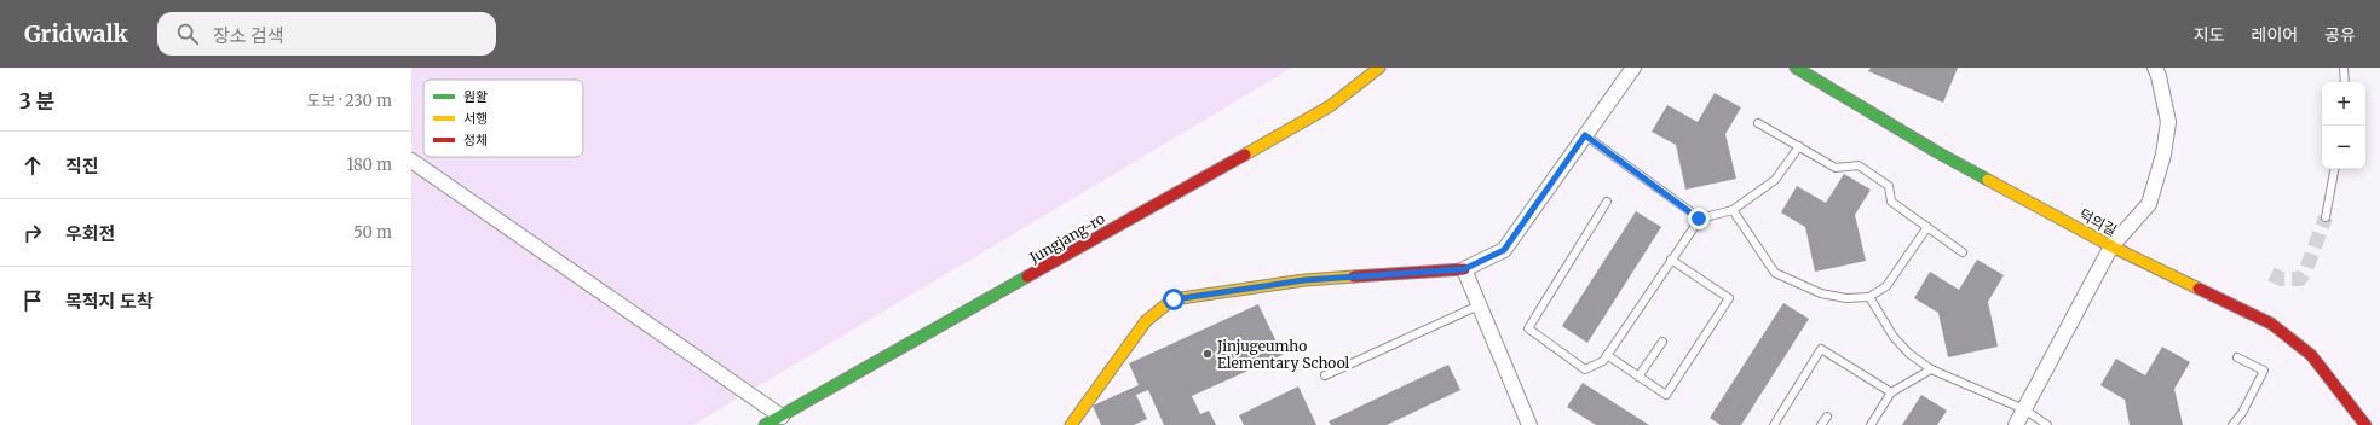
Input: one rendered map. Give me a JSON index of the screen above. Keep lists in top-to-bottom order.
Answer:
{
  "streets": {
    "street": ["덕의길", "Jungjang-ro"]
  },
  "places": ["Jinjugeumho Elementary School"],
  "legend": ["원활", "서행", "정체"],
  "page": {
    "header": "Gridwalk",
    "search": "장소 검색",
    "nav": ["지도", "레이어", "공유"],
    "heading": ["3 분", "도보 · 230 m"],
    "map_buttons": ["+", "−"],
    "list": [
      ["직진", "180 m"],
      ["우회전", "50 m"],
      "목적지 도착"
    ]
  }
}
